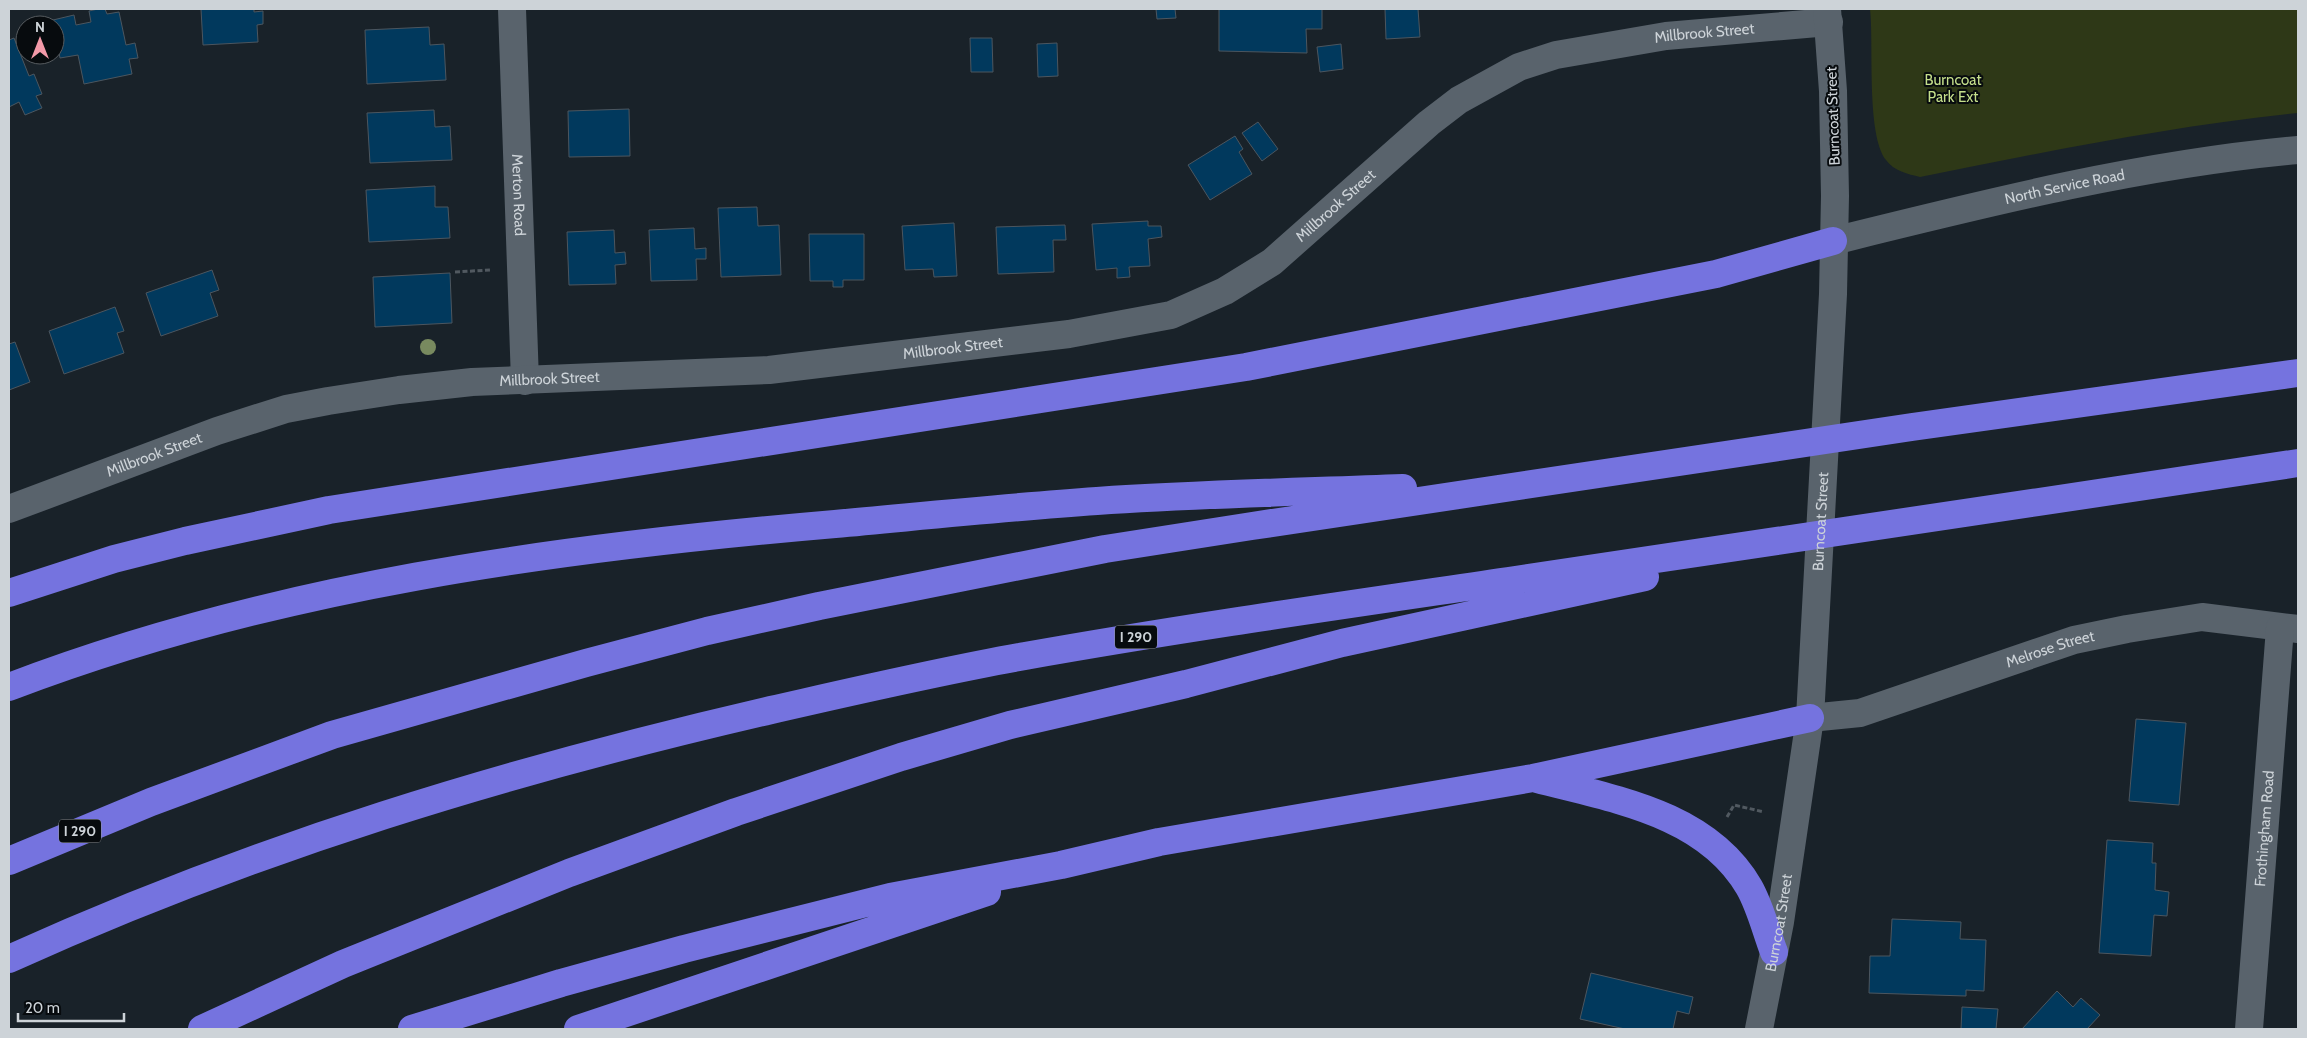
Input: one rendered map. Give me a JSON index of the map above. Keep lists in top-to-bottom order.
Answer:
{
  "streets": {
    "highway": ["I 290"],
    "main road": [
      "Millbrook Street",
      "Burncoat Street",
      "North Service Road",
      "Merton Road",
      "Melrose Street",
      "Frothingham Road"
    ]
  },
  "crossings": [
    ["Millbrook Street", "Burncoat Street"],
    ["Millbrook Street", "Merton Road"],
    ["Burncoat Street", "North Service Road"],
    ["Burncoat Street", "Melrose Street"],
    ["Melrose Street", "Frothingham Road"]
  ],
  "parks": ["Burncoat Park Ext"],
  "scale_bar": "20 m",
  "north": "top"
}
